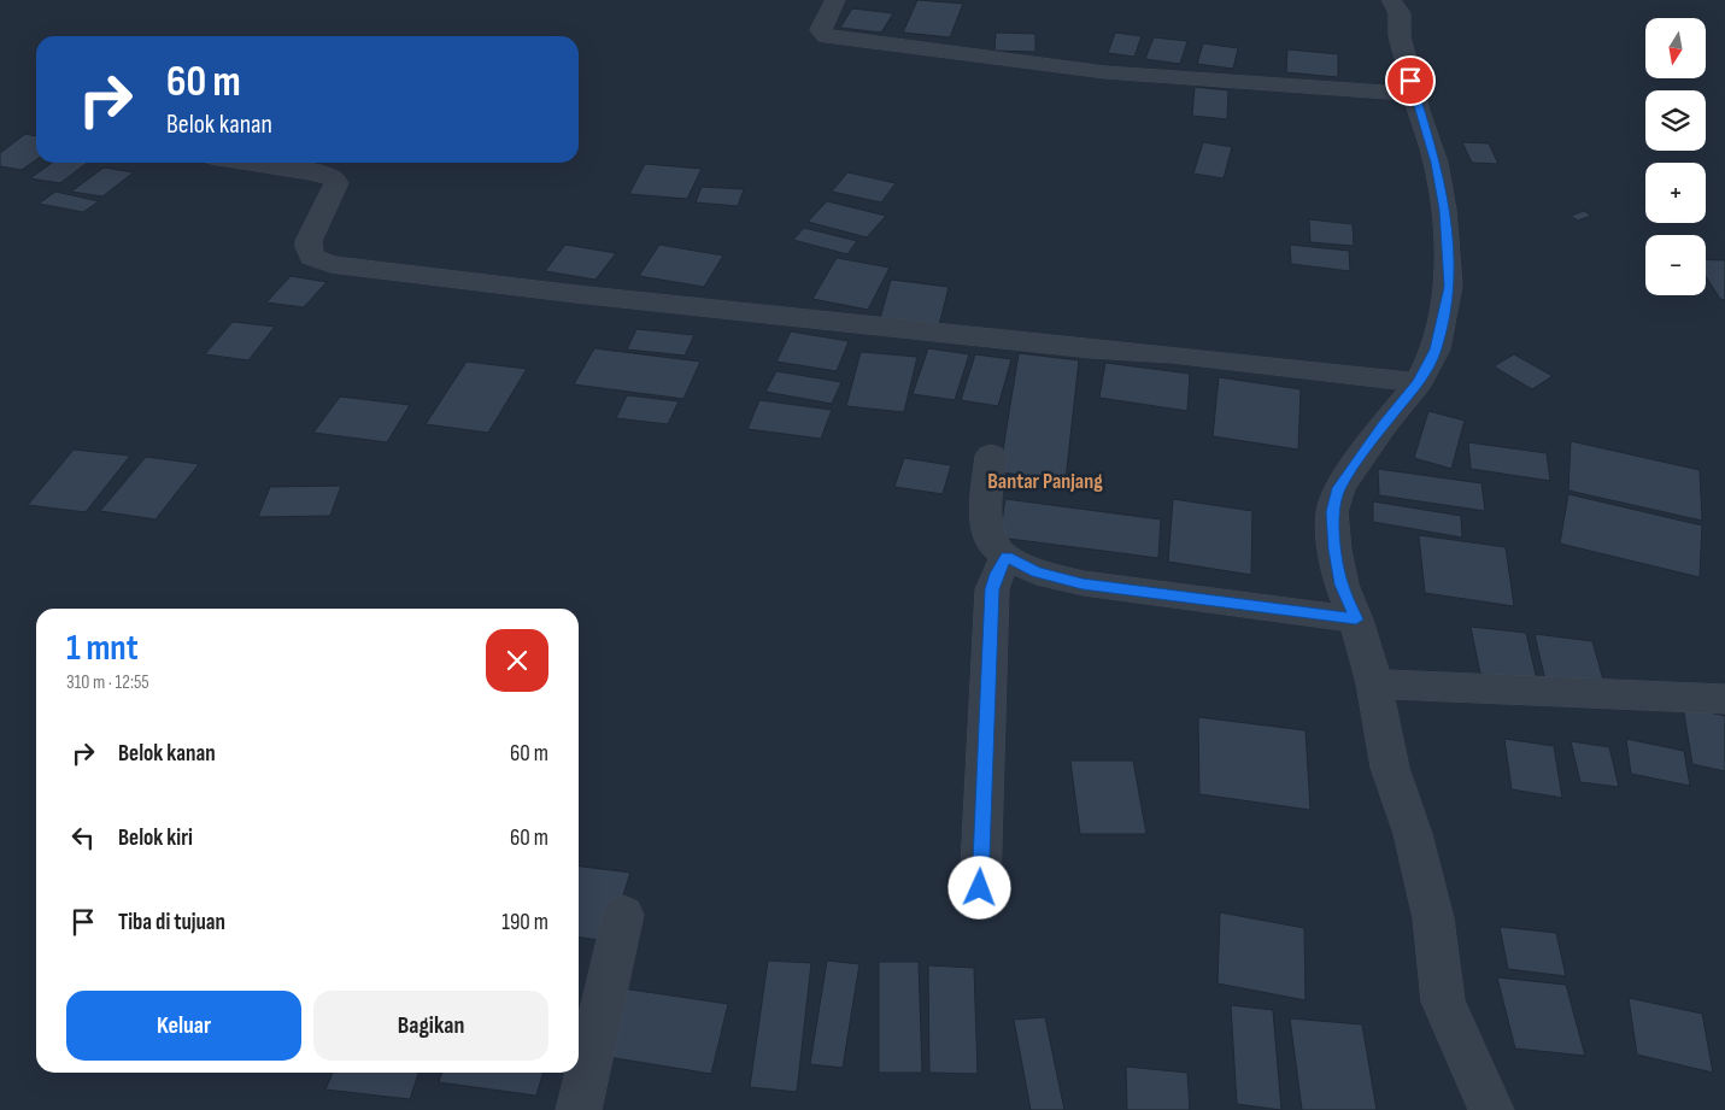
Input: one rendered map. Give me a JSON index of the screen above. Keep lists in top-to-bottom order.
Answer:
{
  "districts": ["Bantar Panjang"],
  "north": "bottom",
  "page": {
    "map_buttons": ["+", "−"],
    "turn": ["60 m", "Belok kanan"],
    "heading": ["1 mnt", "310 m · 12:55"],
    "list": [
      {
        "name": "Belok kanan",
        "value": "60 m"
      },
      {
        "name": "Belok kiri",
        "value": "60 m"
      },
      {
        "name": "Tiba di tujuan",
        "value": "190 m"
      }
    ],
    "buttons": ["Keluar", "Bagikan"]
  }
}
